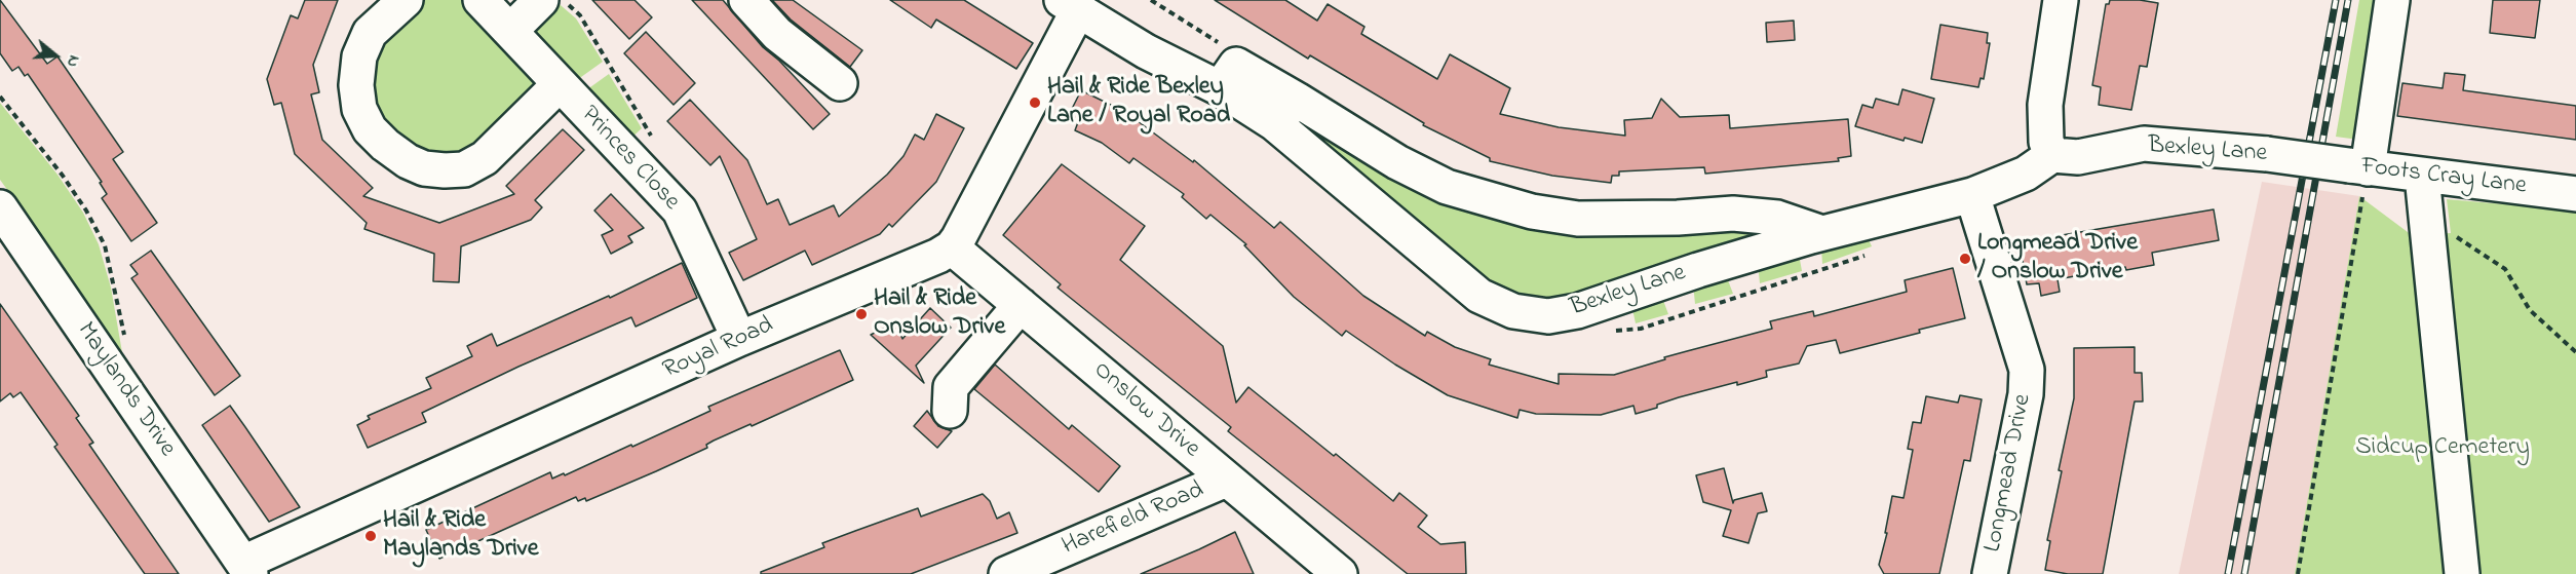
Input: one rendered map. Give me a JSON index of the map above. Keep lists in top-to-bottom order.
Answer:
{
  "streets": {
    "street": [
      "Bexley Lane",
      "Princes Close",
      "Foots Cray Lane",
      "Royal Road",
      "Maylands Drive",
      "Onslow Drive",
      "Longmead Drive",
      "Harefield Road"
    ]
  },
  "crossings": [
    ["Bexley Lane", "Foots Cray Lane"],
    ["Bexley Lane", "Longmead Drive"],
    ["Princes Close", "Royal Road"],
    ["Royal Road", "Maylands Drive"],
    ["Royal Road", "Onslow Drive"],
    ["Onslow Drive", "Harefield Road"]
  ],
  "parks": ["Sidcup Cemetery"],
  "places": [
    "Hail & Ride Bexley Lane / Royal Road",
    "Longmead Drive / Onslow Drive",
    "Hail & Ride Onslow Drive",
    "Hail & Ride Maylands Drive"
  ],
  "north": "right"
}
